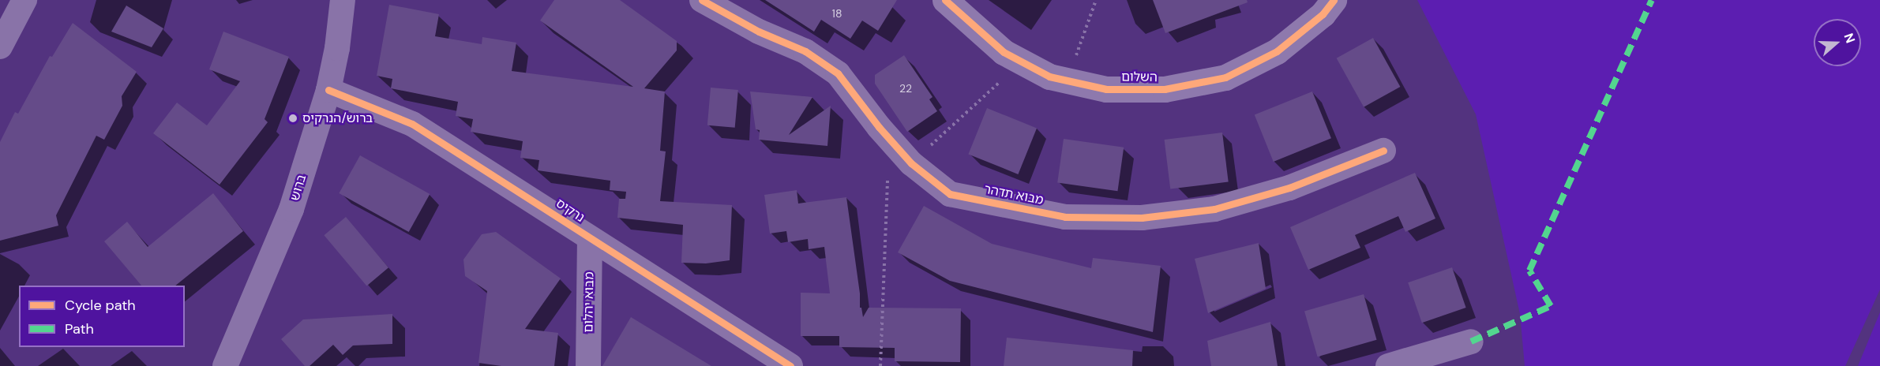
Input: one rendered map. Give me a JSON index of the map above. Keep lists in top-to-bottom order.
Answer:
{
  "streets": {
    "street": [
      "השלום",
      "ברוש",
      "מבוא תדהר",
      "נרקיס",
      "מבוא יהלום"
    ]
  },
  "crossings": [
    ["ברוש", "נרקיס"],
    ["נרקיס", "מבוא יהלום"]
  ],
  "places": ["ברוש/הנרקיס"],
  "house_numbers": ["18", "22"],
  "legend": ["Cycle path", "Path"],
  "north": "right"
}
